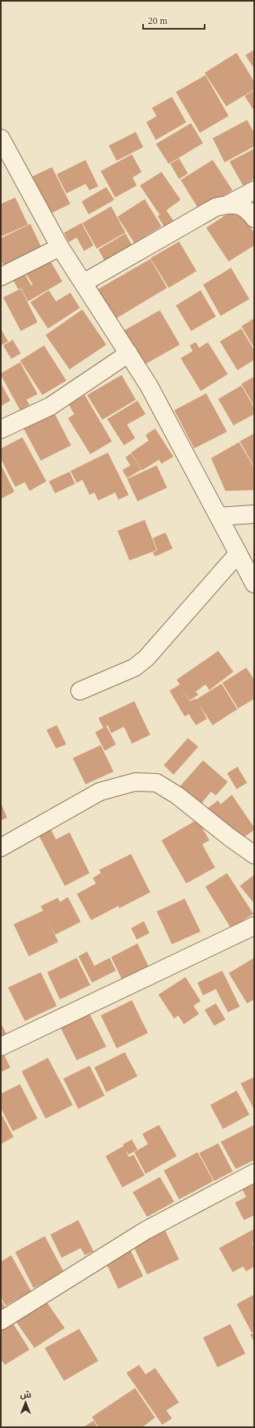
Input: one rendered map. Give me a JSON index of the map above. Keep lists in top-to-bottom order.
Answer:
{
  "scale_bar": "20 m",
  "north": "top"
}
